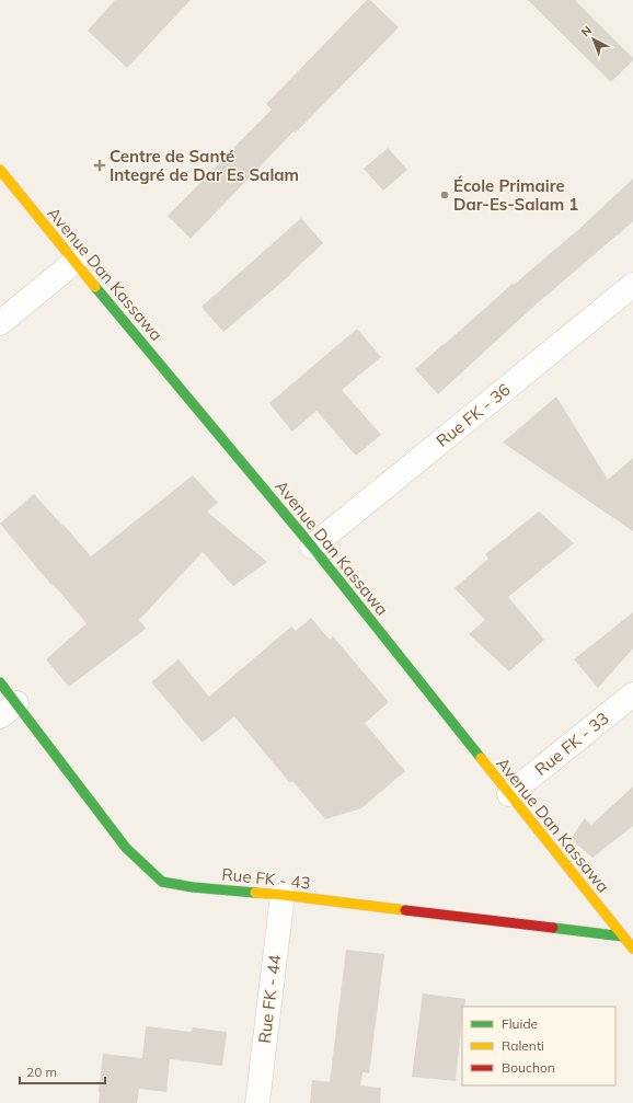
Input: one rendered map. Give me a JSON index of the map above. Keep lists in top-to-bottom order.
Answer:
{
  "streets": {
    "street": [
      "Avenue Dan Kassawa",
      "Rue FK - 36",
      "Rue FK - 33",
      "Rue FK - 43",
      "Rue FK - 44"
    ]
  },
  "crossings": [
    ["Avenue Dan Kassawa", "Rue FK - 36"],
    ["Avenue Dan Kassawa", "Rue FK - 33"],
    ["Avenue Dan Kassawa", "Rue FK - 43"],
    ["Rue FK - 43", "Rue FK - 44"]
  ],
  "places": {
    "health": ["Centre de Santé Integré de Dar Es Salam"],
    "other": ["École Primaire Dar-Es-Salam 1"]
  },
  "legend": ["Fluide", "Ralenti", "Bouchon"],
  "scale_bar": "20 m",
  "north": "top left"
}
